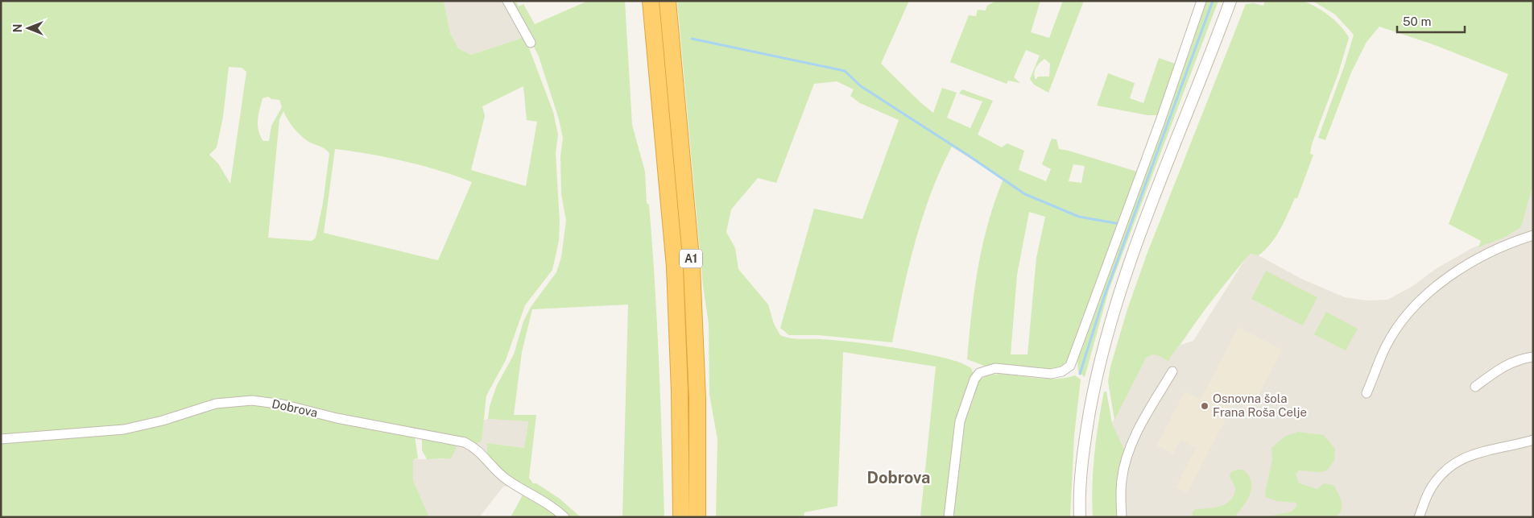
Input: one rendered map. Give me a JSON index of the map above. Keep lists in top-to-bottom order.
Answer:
{
  "streets": {
    "highway": ["A1"],
    "street": ["Dobrova"]
  },
  "districts": ["Dobrova"],
  "places": ["Osnovna šola Frana Roša Celje"],
  "scale_bar": "50 m",
  "north": "left"
}
